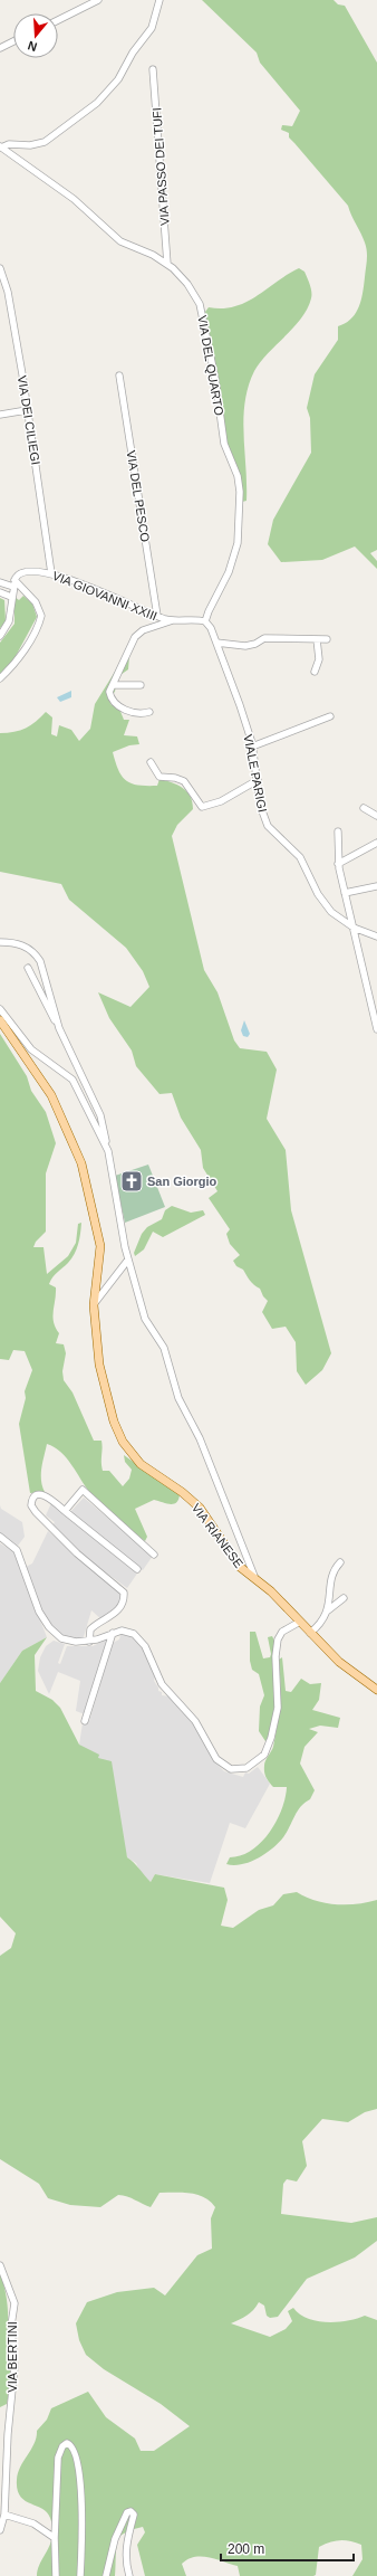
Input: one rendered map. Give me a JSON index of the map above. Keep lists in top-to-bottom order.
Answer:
{
  "streets": {
    "main road": ["VIA RIANESE"],
    "street": [
      "VIA PASSO DEI TUFI",
      "VIA DEL QUARTO",
      "VIA DEI CILIEGI",
      "VIA DEL PESCO",
      "VIA GIOVANNI XXIII",
      "VIALE PARIGI",
      "VIA BERTINI"
    ]
  },
  "crossings": [
    ["VIA PASSO DEI TUFI", "VIA DEL QUARTO"],
    ["VIA DEL QUARTO", "VIA GIOVANNI XXIII"],
    ["VIA DEL QUARTO", "VIALE PARIGI"],
    ["VIA DEI CILIEGI", "VIA GIOVANNI XXIII"],
    ["VIA DEL PESCO", "VIA GIOVANNI XXIII"],
    ["VIA GIOVANNI XXIII", "VIALE PARIGI"]
  ],
  "places": {
    "church": ["San Giorgio"]
  },
  "scale_bar": "200 m",
  "north": "bottom"
}
